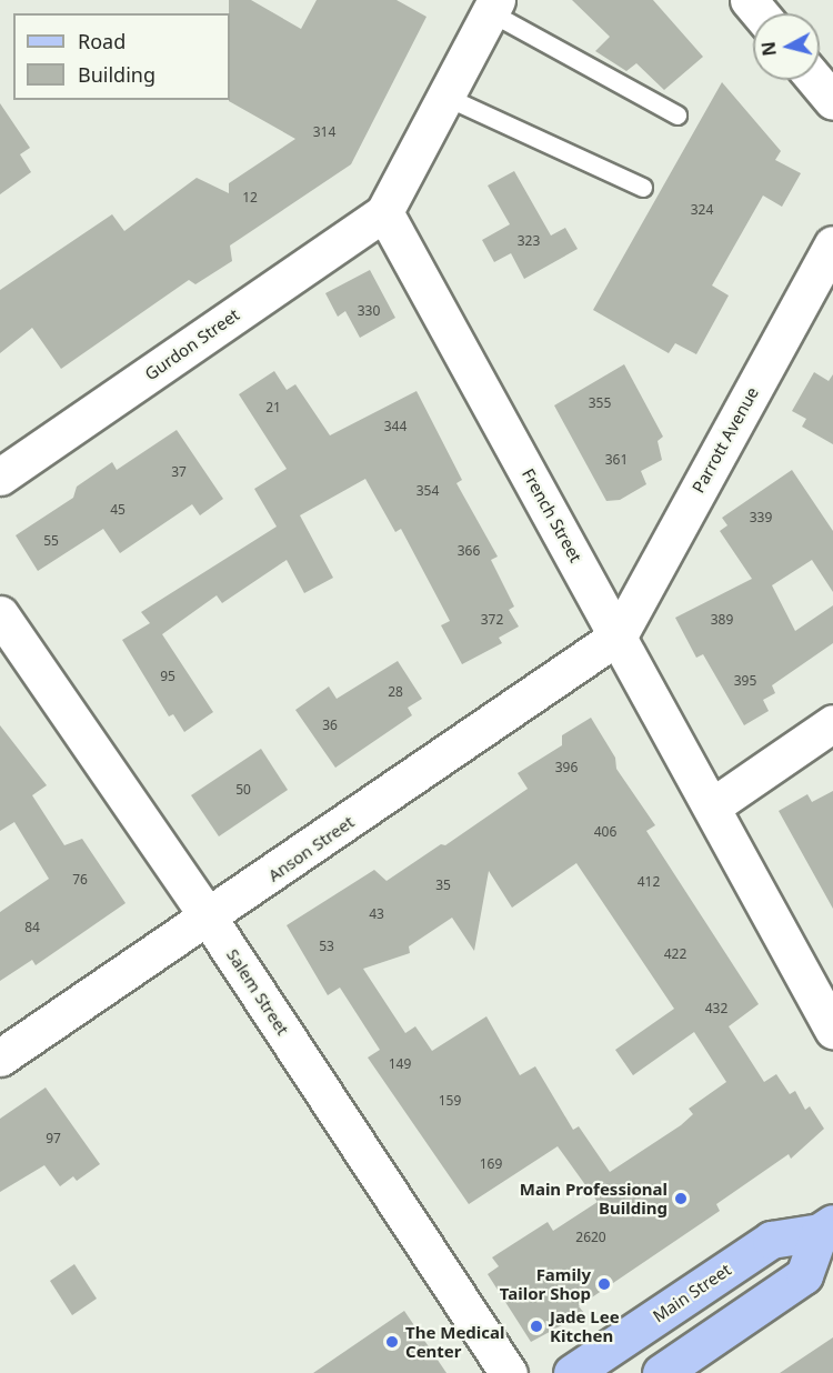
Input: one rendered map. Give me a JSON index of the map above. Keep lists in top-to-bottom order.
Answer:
{
  "streets": {
    "main road": ["Main Street"],
    "street": [
      "Gurdon Street",
      "Parrott Avenue",
      "French Street",
      "Anson Street",
      "Salem Street"
    ]
  },
  "crossings": [
    ["Gurdon Street", "French Street"],
    ["Parrott Avenue", "French Street"],
    ["Parrott Avenue", "Anson Street"],
    ["French Street", "Anson Street"],
    ["Anson Street", "Salem Street"]
  ],
  "places": [
    "Main Professional Building",
    "Family Tailor Shop",
    "Jade Lee Kitchen",
    "The Medical Center"
  ],
  "house_numbers": [
    "314",
    "12",
    "324",
    "323",
    "330",
    "355",
    "21",
    "344",
    "361",
    "37",
    "354",
    "45",
    "339",
    "55",
    "366",
    "372",
    "389",
    "95",
    "395",
    "28",
    "36",
    "396",
    "50",
    "406",
    "76",
    "412",
    "35",
    "43",
    "84",
    "53",
    "422",
    "432",
    "149",
    "159",
    "97",
    "169",
    "2620"
  ],
  "legend": ["Road", "Building"],
  "north": "left"
}
